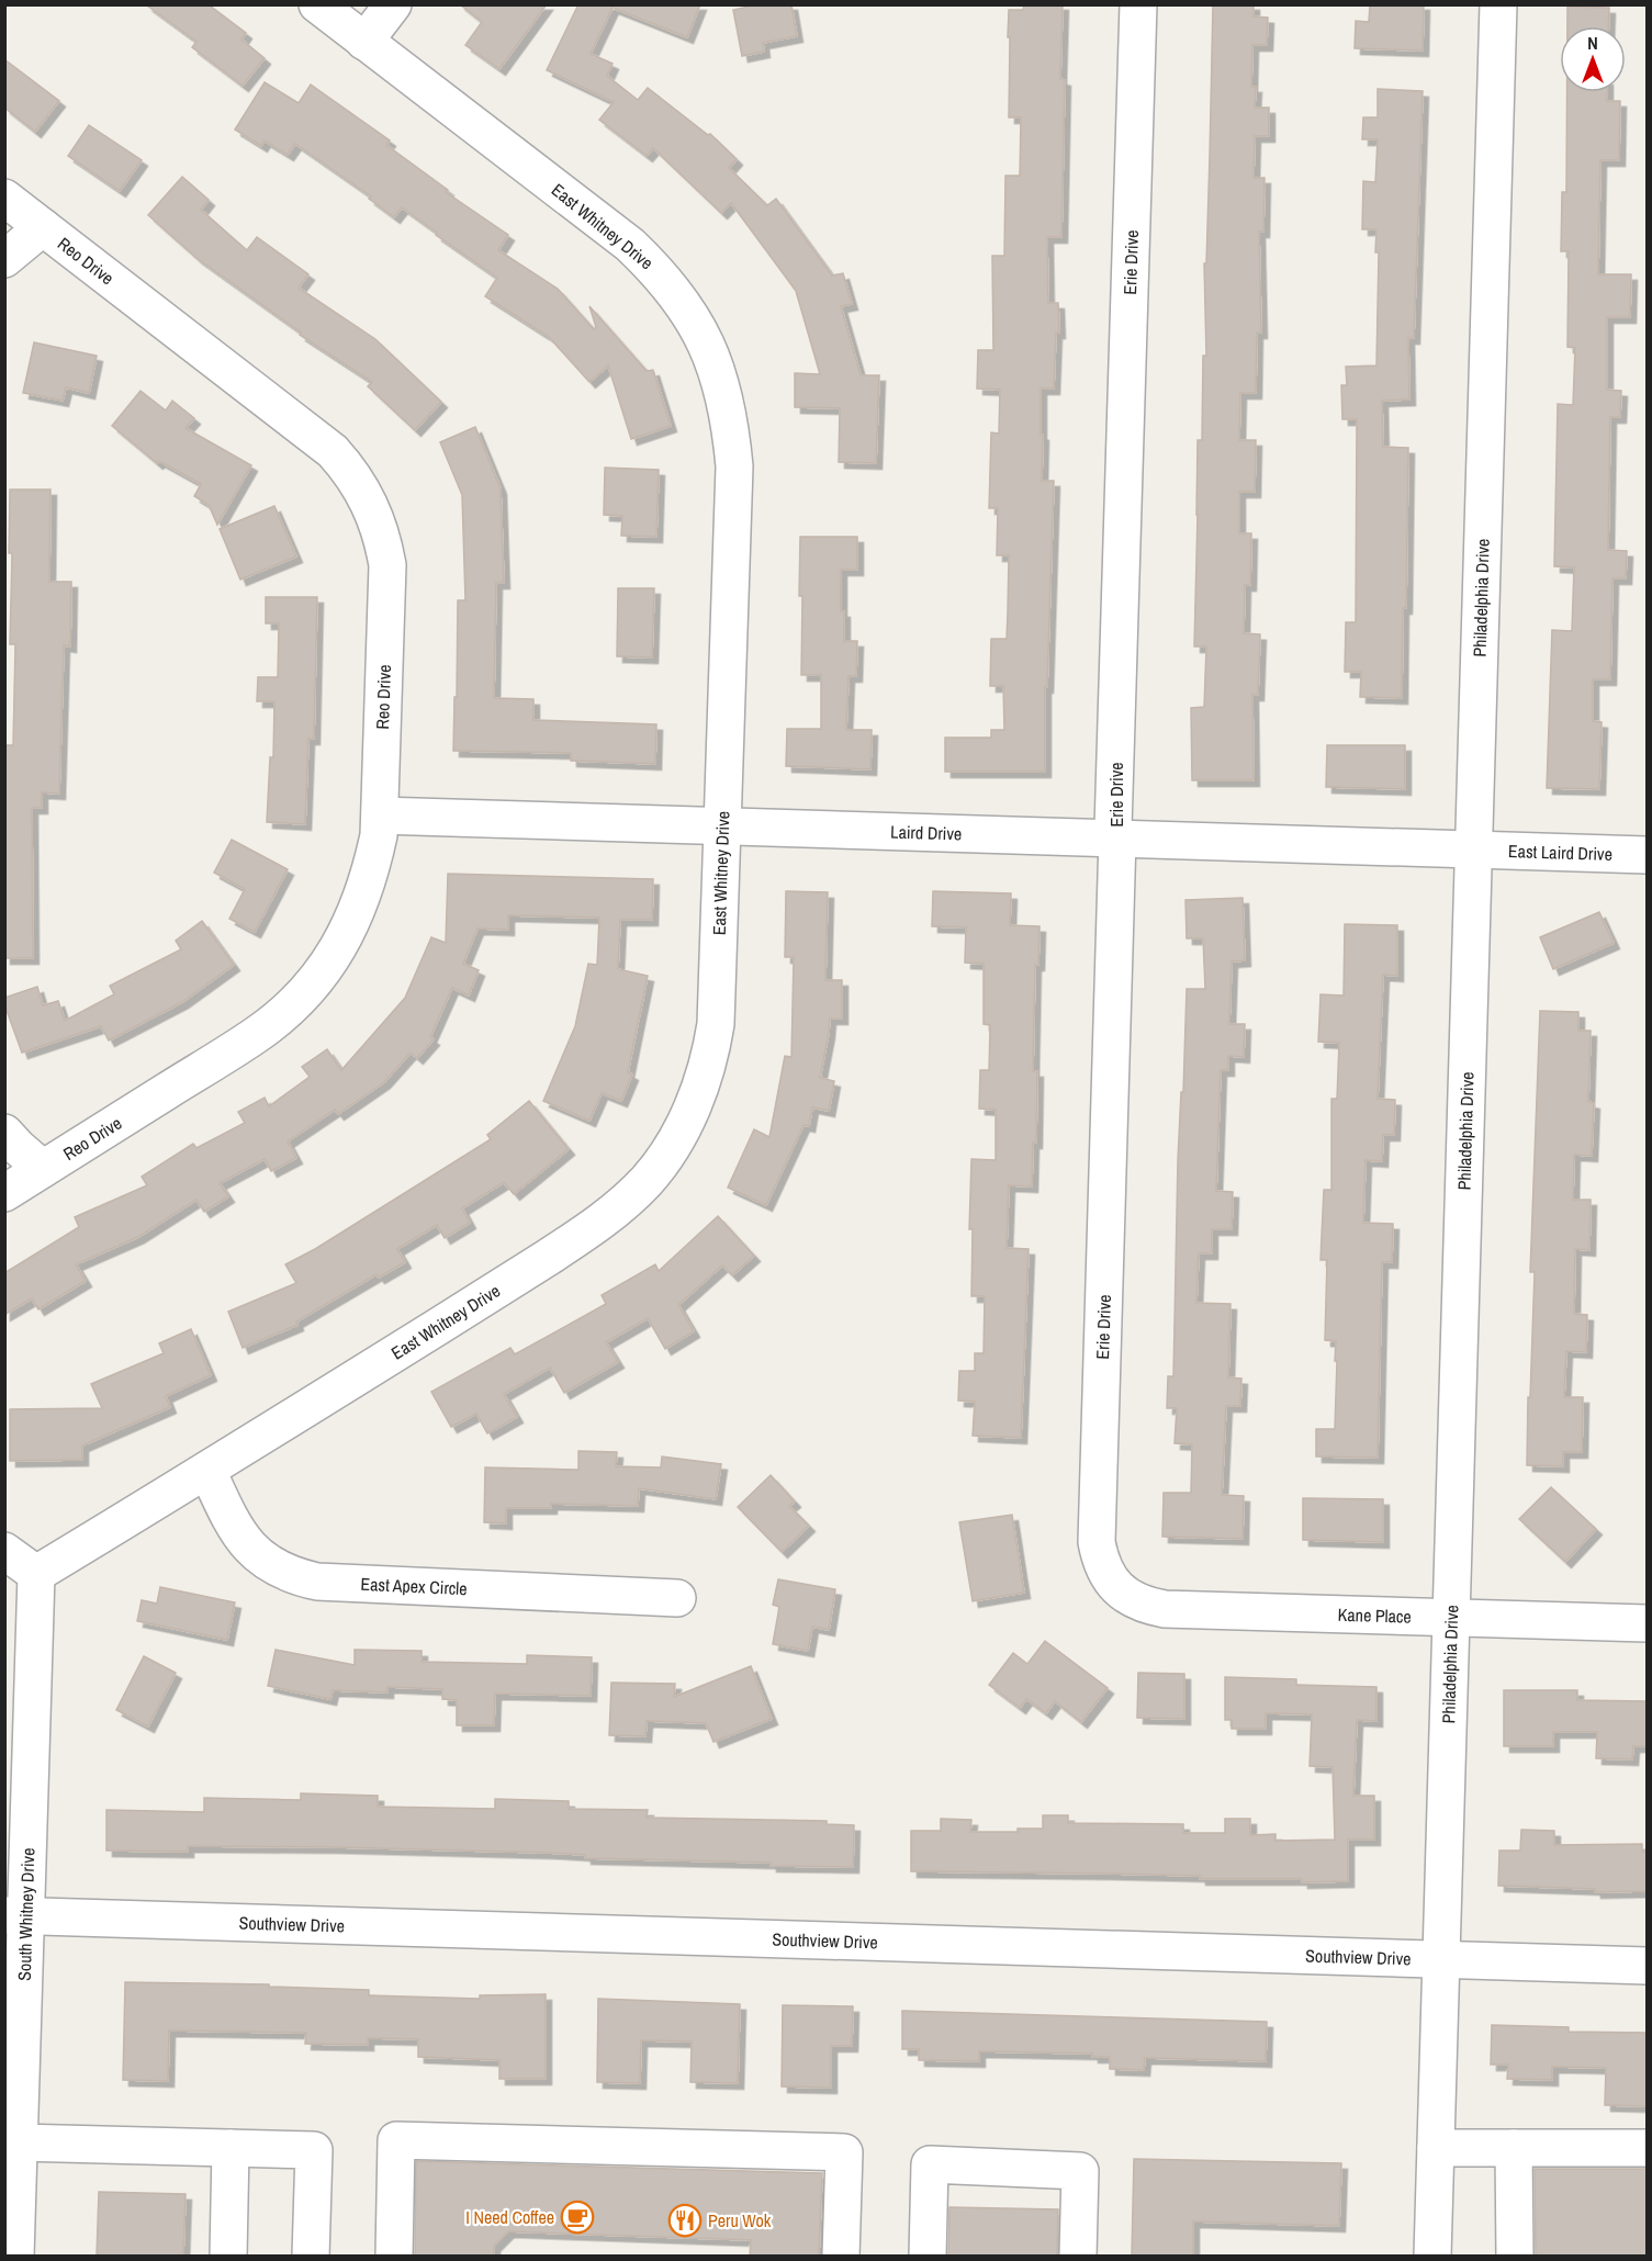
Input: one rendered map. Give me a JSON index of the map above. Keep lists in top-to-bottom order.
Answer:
{
  "streets": {
    "street": [
      "East Whitney Drive",
      "Reo Drive",
      "Erie Drive",
      "Philadelphia Drive",
      "Laird Drive",
      "East Laird Drive",
      "East Apex Circle",
      "Kane Place",
      "South Whitney Drive",
      "Southview Drive"
    ]
  },
  "crossings": [
    ["East Whitney Drive", "Laird Drive"],
    ["East Whitney Drive", "East Apex Circle"],
    ["East Whitney Drive", "South Whitney Drive"],
    ["Reo Drive", "Laird Drive"],
    ["Erie Drive", "Laird Drive"],
    ["Erie Drive", "Kane Place"],
    ["Philadelphia Drive", "Laird Drive"],
    ["Philadelphia Drive", "East Laird Drive"],
    ["Philadelphia Drive", "Kane Place"],
    ["Philadelphia Drive", "Southview Drive"],
    ["Laird Drive", "East Laird Drive"],
    ["South Whitney Drive", "Southview Drive"]
  ],
  "places": {
    "cafe": ["I Need Coffee"],
    "restaurant": ["Peru Wok"]
  },
  "north": "top"
}
